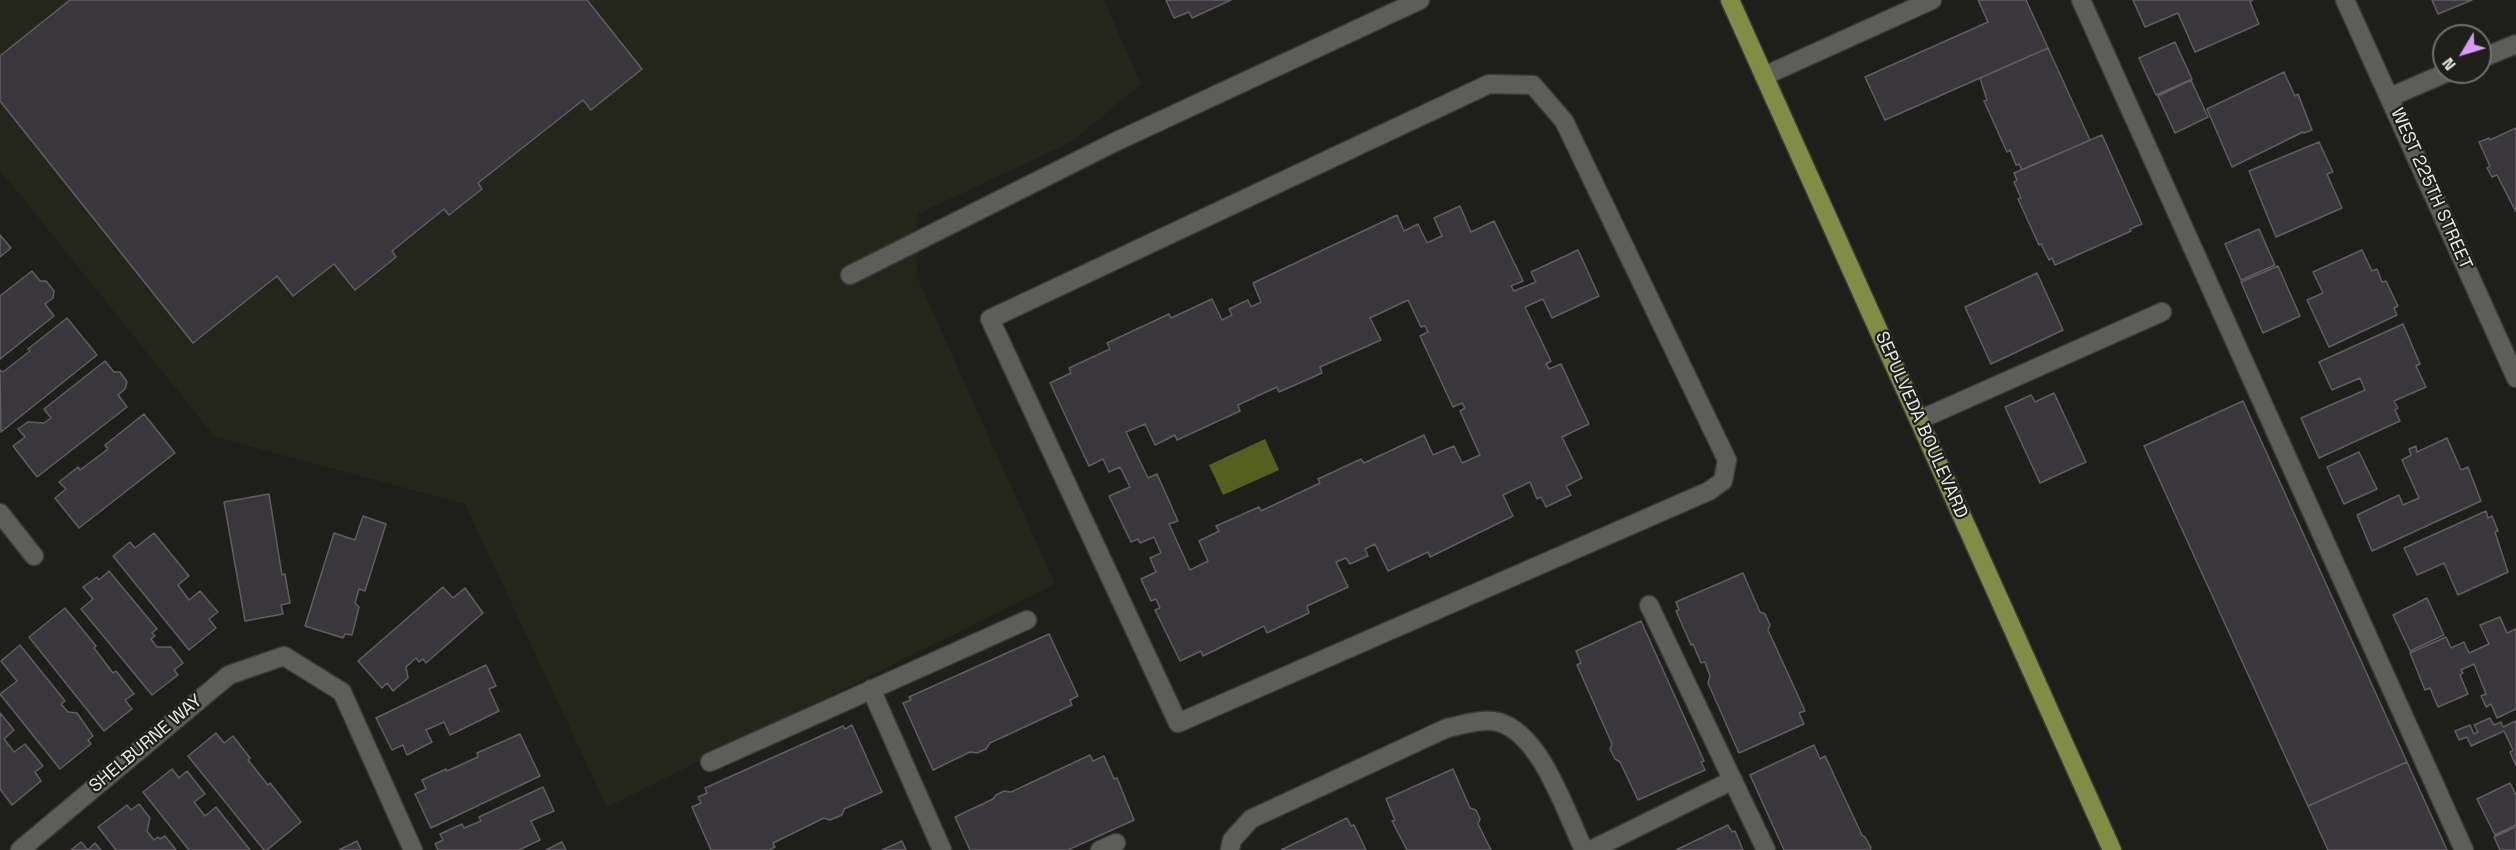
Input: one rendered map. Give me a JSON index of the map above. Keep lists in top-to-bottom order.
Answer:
{
  "streets": {
    "main road": ["SEPULVEDA BOULEVARD"],
    "street": ["WEST 225TH STREET", "SHELBURNE WAY"]
  },
  "north": "bottom left"
}
